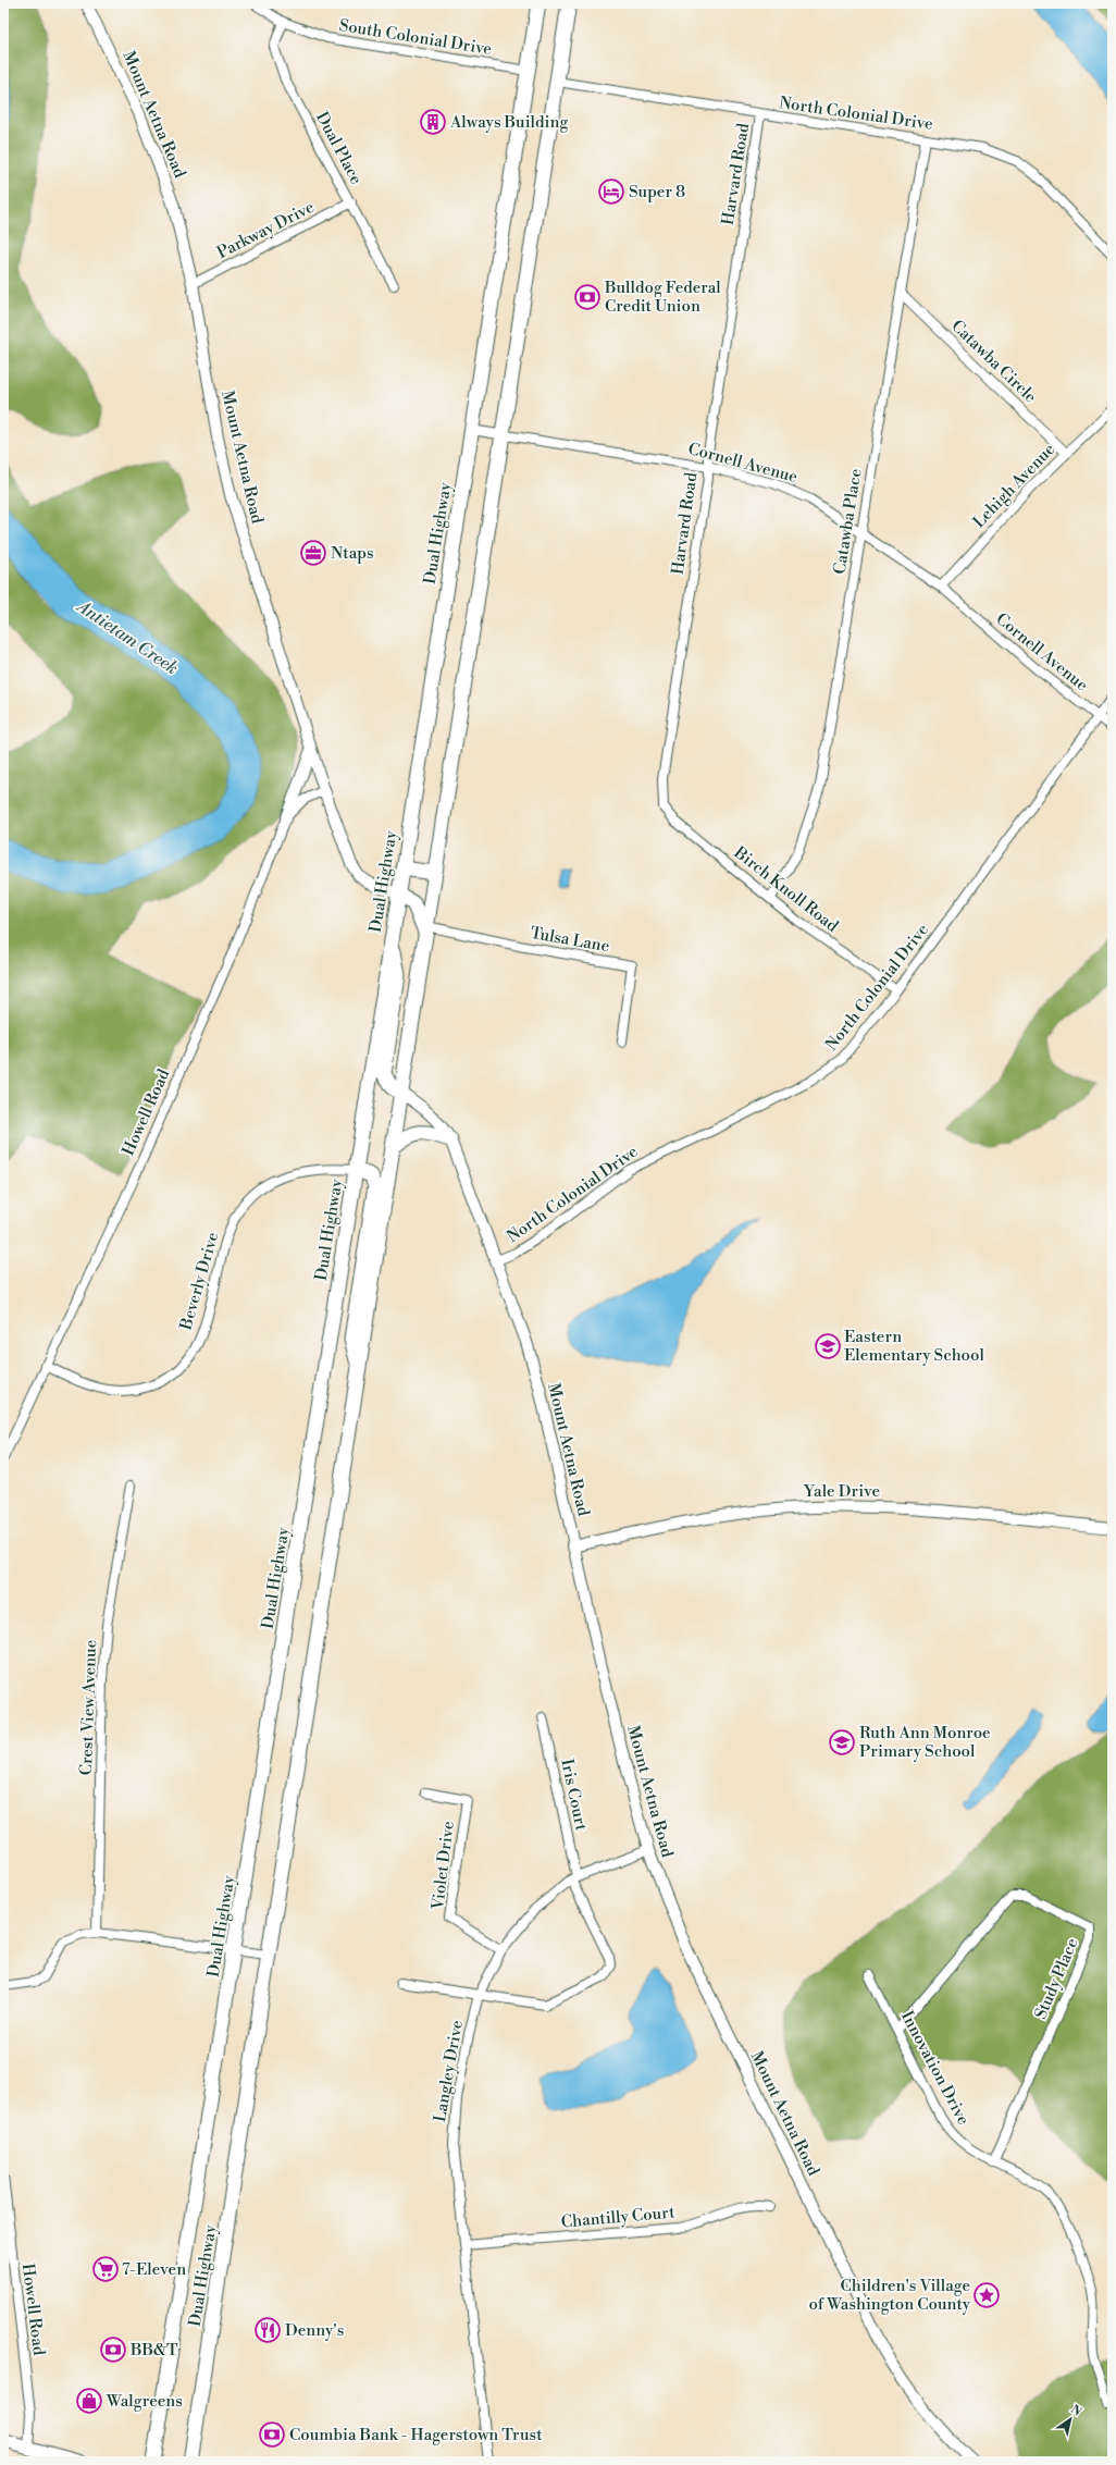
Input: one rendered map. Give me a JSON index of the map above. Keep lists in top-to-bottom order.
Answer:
{
  "streets": {
    "main road": ["Dual Highway"],
    "street": [
      "South Colonial Drive",
      "North Colonial Drive",
      "Mount Aetna Road",
      "Dual Place",
      "Harvard Road",
      "Parkway Drive",
      "Catawba Circle",
      "Cornell Avenue",
      "Lehigh Avenue",
      "Catawba Place",
      "Birch Knoll Road",
      "Tulsa Lane",
      "Howell Road",
      "Beverly Drive",
      "Yale Drive",
      "Crest View Avenue",
      "Iris Court",
      "Violet Drive",
      "Study Place",
      "Innovation Drive",
      "Langley Drive",
      "Chantilly Court"
    ]
  },
  "crossings": [
    ["South Colonial Drive", "Dual Place"],
    ["South Colonial Drive", "Dual Highway"],
    ["North Colonial Drive", "Mount Aetna Road"],
    ["North Colonial Drive", "Harvard Road"],
    ["North Colonial Drive", "Cornell Avenue"],
    ["North Colonial Drive", "Catawba Place"],
    ["North Colonial Drive", "Dual Highway"],
    ["North Colonial Drive", "Birch Knoll Road"],
    ["Mount Aetna Road", "Parkway Drive"],
    ["Mount Aetna Road", "Dual Highway"],
    ["Mount Aetna Road", "Howell Road"],
    ["Mount Aetna Road", "Yale Drive"],
    ["Mount Aetna Road", "Langley Drive"],
    ["Dual Place", "Parkway Drive"],
    ["Harvard Road", "Cornell Avenue"],
    ["Harvard Road", "Birch Knoll Road"],
    ["Catawba Circle", "Lehigh Avenue"],
    ["Catawba Circle", "Catawba Place"],
    ["Cornell Avenue", "Lehigh Avenue"],
    ["Cornell Avenue", "Catawba Place"],
    ["Cornell Avenue", "Dual Highway"],
    ["Catawba Place", "Birch Knoll Road"],
    ["Dual Highway", "Tulsa Lane"],
    ["Dual Highway", "Beverly Drive"],
    ["Howell Road", "Beverly Drive"],
    ["Iris Court", "Langley Drive"],
    ["Violet Drive", "Langley Drive"],
    ["Study Place", "Innovation Drive"],
    ["Langley Drive", "Chantilly Court"]
  ],
  "water": ["Antietam Creek"],
  "places": {
    "building": ["Always Building"],
    "hotel": ["Super 8"],
    "bank": ["Bulldog Federal Credit Union", "BB&T", "Coumbia Bank - Hagerstown Trust"],
    "office": ["Ntaps"],
    "school or university": ["Eastern Elementary School", "Ruth Ann Monroe Primary School"],
    "supermarket": ["7-Eleven"],
    "place": ["Children's Village of Washington County"],
    "restaurant": ["Denny's"],
    "shop": ["Walgreens"]
  },
  "north": "top right"
}
